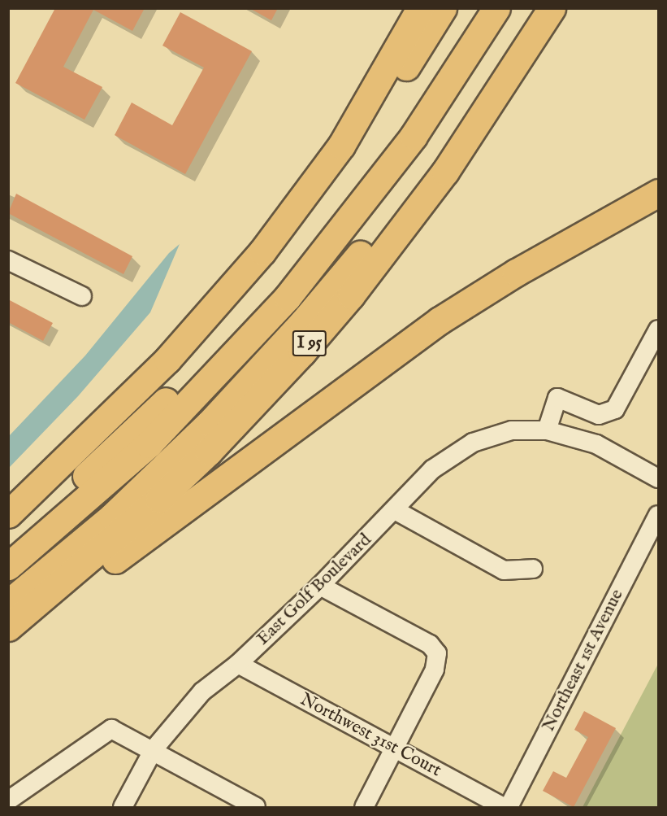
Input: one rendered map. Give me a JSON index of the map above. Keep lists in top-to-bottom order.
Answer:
{
  "streets": {
    "highway": ["I 95"],
    "street": ["East Golf Boulevard", "Northeast 1st Avenue", "Northwest 31st Court"]
  },
  "crossings": [
    ["East Golf Boulevard", "Northwest 31st Court"]
  ]
}
